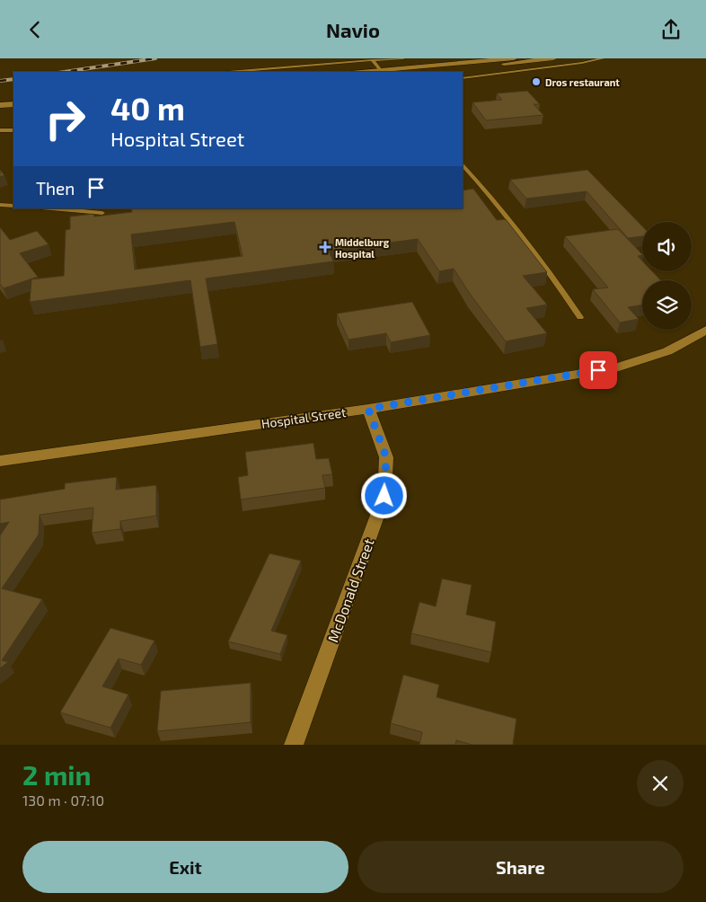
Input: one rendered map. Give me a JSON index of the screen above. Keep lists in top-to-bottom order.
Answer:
{
  "streets": {
    "street": ["Hospital Street", "McDonald Street"]
  },
  "crossings": [
    ["Hospital Street", "McDonald Street"]
  ],
  "places": {
    "other": ["Dros restaurant"],
    "health": ["Middelburg Hospital"]
  },
  "page": {
    "header": "Navio",
    "turn": ["40 m", "Hospital Street"],
    "then": "Then",
    "heading": ["2 min", "130 m · 07:10"],
    "buttons": ["Exit", "Share"]
  }
}
